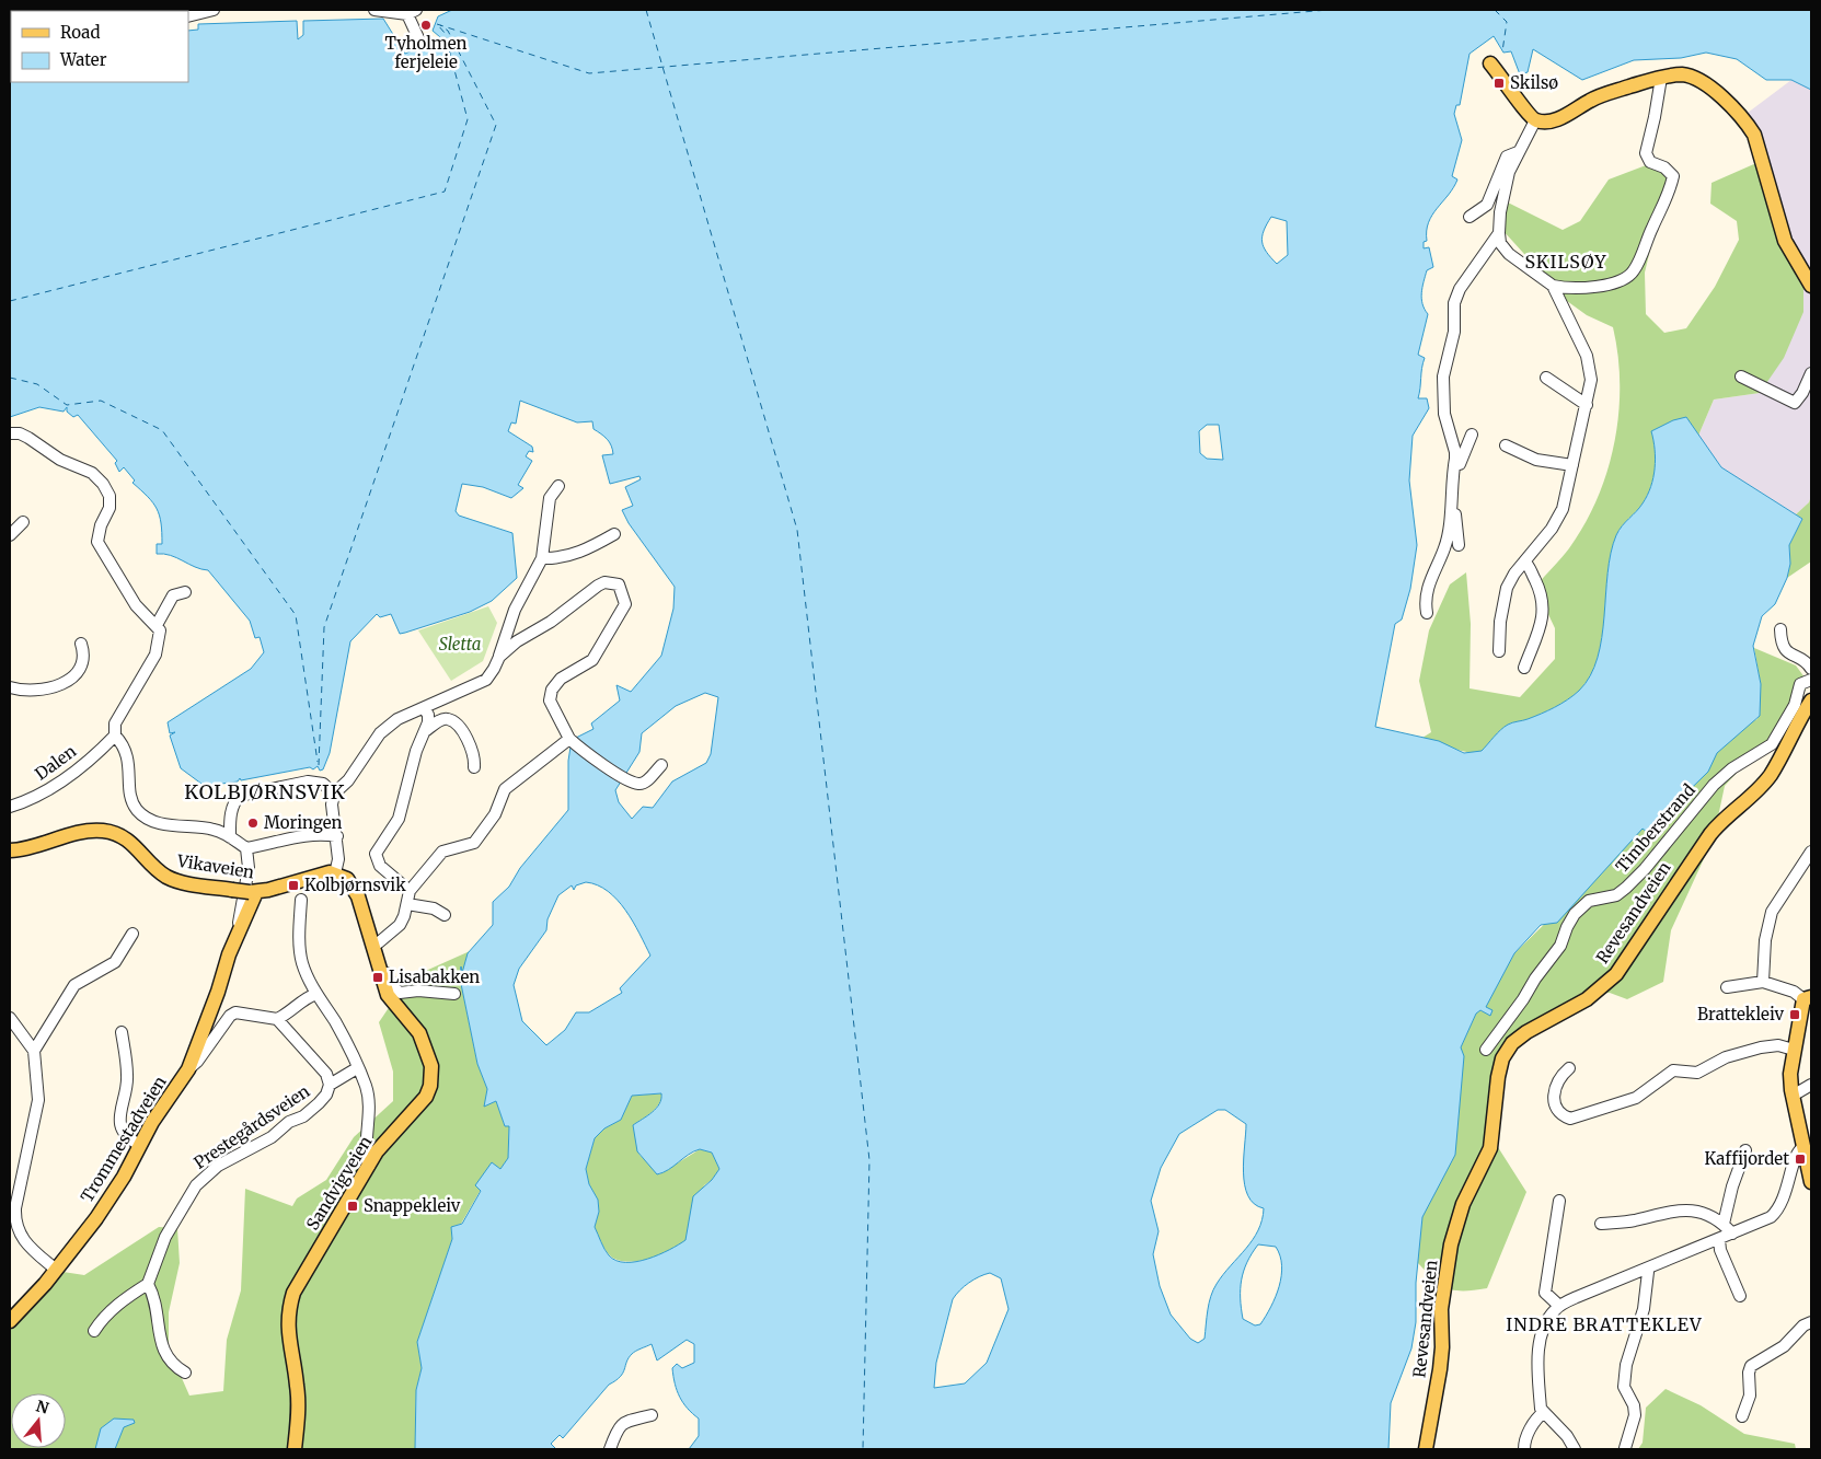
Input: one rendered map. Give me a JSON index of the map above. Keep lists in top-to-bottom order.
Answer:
{
  "streets": {
    "main road": [
      "Vikaveien",
      "Revesandveien",
      "Trommestadveien",
      "Sandvigveien"
    ],
    "street": ["Dalen", "Timberstrand", "Prestegårdsveien"]
  },
  "crossings": [
    ["Vikaveien", "Trommestadveien"],
    ["Vikaveien", "Sandvigveien"]
  ],
  "districts": ["SKILSØY", "KOLBJØRNSVIK", "INDRE BRATTEKLEV"],
  "parks": ["Sletta"],
  "places": {
    "other": ["Tyholmen ferjeleie", "Moringen"],
    "transit": [
      "Skilsø",
      "Kolbjørnsvik",
      "Lisabakken",
      "Brattekleiv",
      "Kaffijordet",
      "Snappekleiv"
    ]
  },
  "legend": ["Road", "Water"],
  "north": "top"
}
